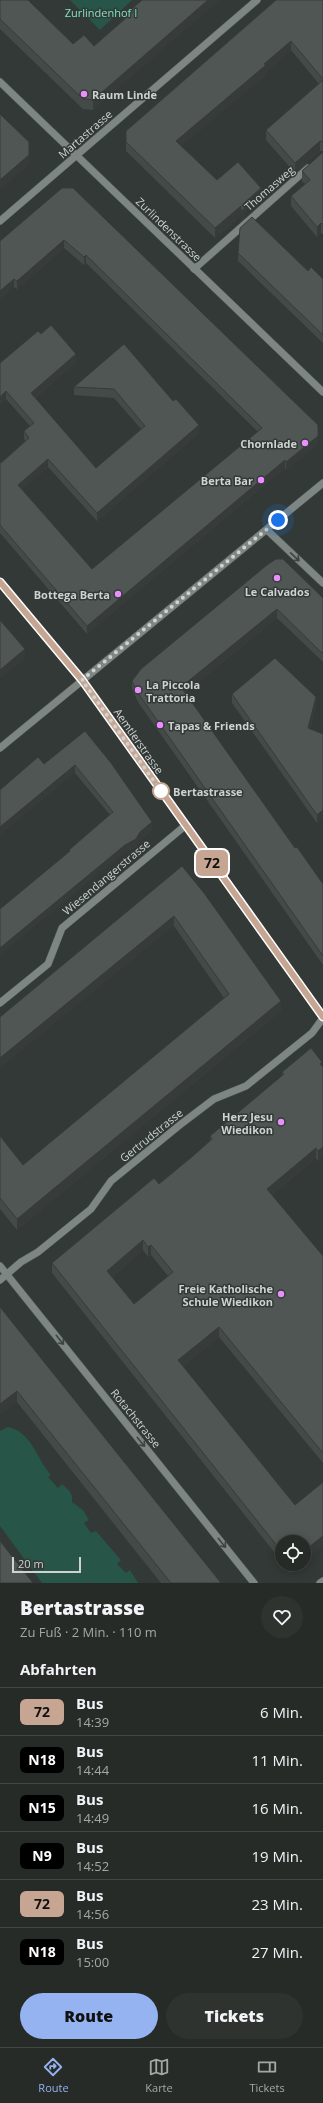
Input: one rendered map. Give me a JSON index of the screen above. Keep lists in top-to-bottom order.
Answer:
{
  "streets": {
    "street": [
      "Martastrasse",
      "Thomasweg",
      "Zurlindenstrasse",
      "Aemtlerstrasse",
      "Wiesendangerstrasse",
      "Gertrudstrasse",
      "Rotachstrasse"
    ]
  },
  "crossings": [
    ["Martastrasse", "Zurlindenstrasse"],
    ["Thomasweg", "Zurlindenstrasse"],
    ["Aemtlerstrasse", "Wiesendangerstrasse"],
    ["Aemtlerstrasse", "Gertrudstrasse"],
    ["Gertrudstrasse", "Rotachstrasse"]
  ],
  "one_way": ["Rotachstrasse"],
  "parks": ["Zurlindenhof I"],
  "places": [
    "Raum Linde",
    "Chornlade",
    "Berta Bar",
    "Le Calvados",
    "Bottega Berta",
    "La Piccola Trattoria",
    "Tapas & Friends",
    "Bertastrasse",
    "Herz Jesu Wiedikon",
    "Freie Katholische Schule Wiedikon"
  ],
  "lines": ["bus line 72"],
  "scale_bar": "20 m",
  "page": {
    "on_map": "72",
    "scale": "20 m",
    "heading": [
      ["Bertastrasse", "Zu Fuß · 2 Min. · 110 m"],
      "Abfahrten"
    ],
    "list": [
      {
        "mark": "72",
        "name": "Bus",
        "note": "14:39",
        "value": "6 Min."
      },
      {
        "mark": "N18",
        "name": "Bus",
        "note": "14:44",
        "value": "11 Min."
      },
      {
        "mark": "N15",
        "name": "Bus",
        "note": "14:49",
        "value": "16 Min."
      },
      {
        "mark": "N9",
        "name": "Bus",
        "note": "14:52",
        "value": "19 Min."
      },
      {
        "mark": "72",
        "name": "Bus",
        "note": "14:56",
        "value": "23 Min."
      },
      {
        "mark": "N18",
        "name": "Bus",
        "note": "15:00",
        "value": "27 Min."
      }
    ],
    "buttons": ["Route", "Tickets"],
    "tabs": ["Route", "Karte", "Tickets"]
  }
}
